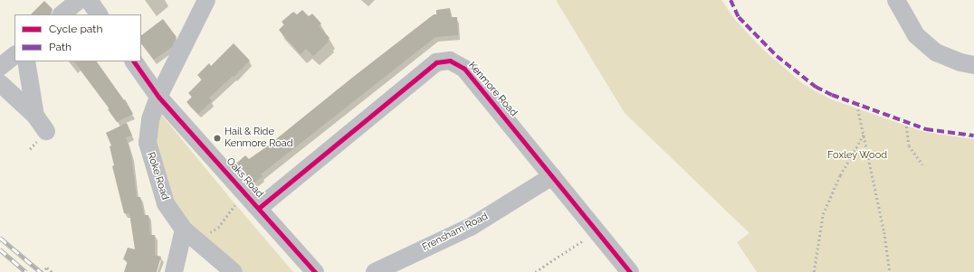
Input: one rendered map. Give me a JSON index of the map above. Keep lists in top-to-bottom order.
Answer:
{
  "streets": {
    "street": [
      "Kenmore Road",
      "Roke Road",
      "Oaks Road",
      "Frensham Road"
    ]
  },
  "crossings": [
    ["Kenmore Road", "Oaks Road"],
    ["Kenmore Road", "Frensham Road"],
    ["Roke Road", "Oaks Road"]
  ],
  "parks": ["Foxley Wood"],
  "places": ["Hail & Ride Kenmore Road"],
  "legend": ["Cycle path", "Path"]
}
